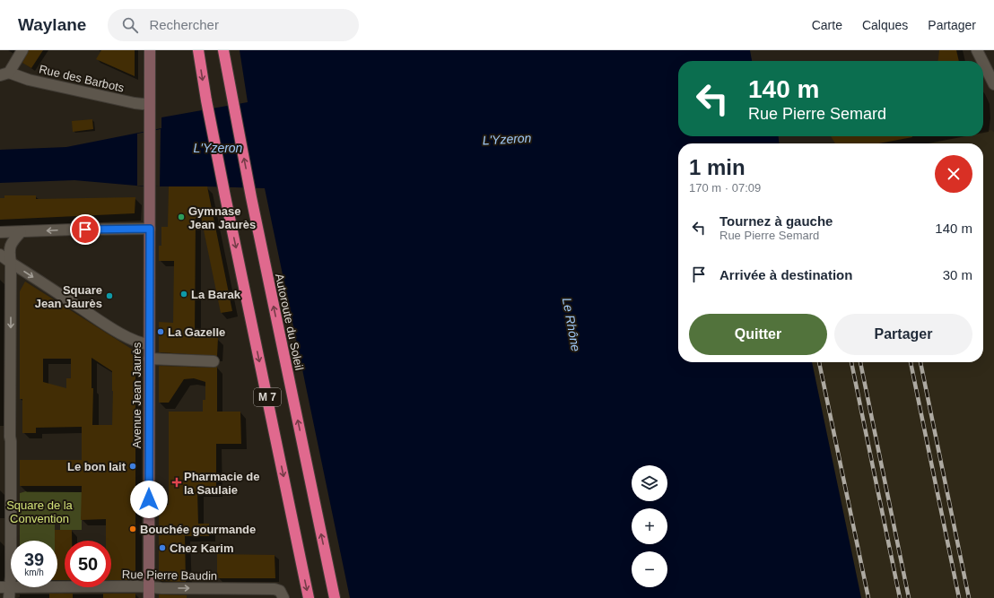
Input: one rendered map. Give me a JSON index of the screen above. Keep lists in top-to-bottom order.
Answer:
{
  "streets": {
    "highway": ["Autoroute du Soleil", "M 7"],
    "main road": ["Avenue Jean Jaurès"],
    "street": ["Rue des Barbots", "Rue Pierre Baudin"]
  },
  "crossings": [
    ["Rue des Barbots", "Avenue Jean Jaurès"],
    ["Avenue Jean Jaurès", "Rue Pierre Baudin"]
  ],
  "one_way": ["Rue Pierre Baudin"],
  "water": ["L'Yzeron", "Le Rhône"],
  "parks": ["Square de la Convention"],
  "places": {
    "other": [
      "Gymnase Jean Jaurès",
      "La Barak",
      "Square Jean Jaurès",
      "La Gazelle",
      "Le bon lait",
      "Bouchée gourmande",
      "Chez Karim"
    ],
    "health": ["Pharmacie de la Saulaie"]
  },
  "page": {
    "header": "Waylane",
    "search": "Rechercher",
    "nav": ["Carte", "Calques", "Partager"],
    "turn": ["140 m", "Rue Pierre Semard"],
    "heading": ["1 min", "170 m · 07:09"],
    "list": [
      {
        "name": "Tournez à gauche",
        "note": "Rue Pierre Semard",
        "value": "140 m"
      },
      {
        "name": "Arrivée à destination",
        "value": "30 m"
      }
    ],
    "buttons": ["Quitter", "Partager"],
    "map_buttons": ["+", "−"],
    "speed": "39 km/h",
    "limit": "50"
  }
}
